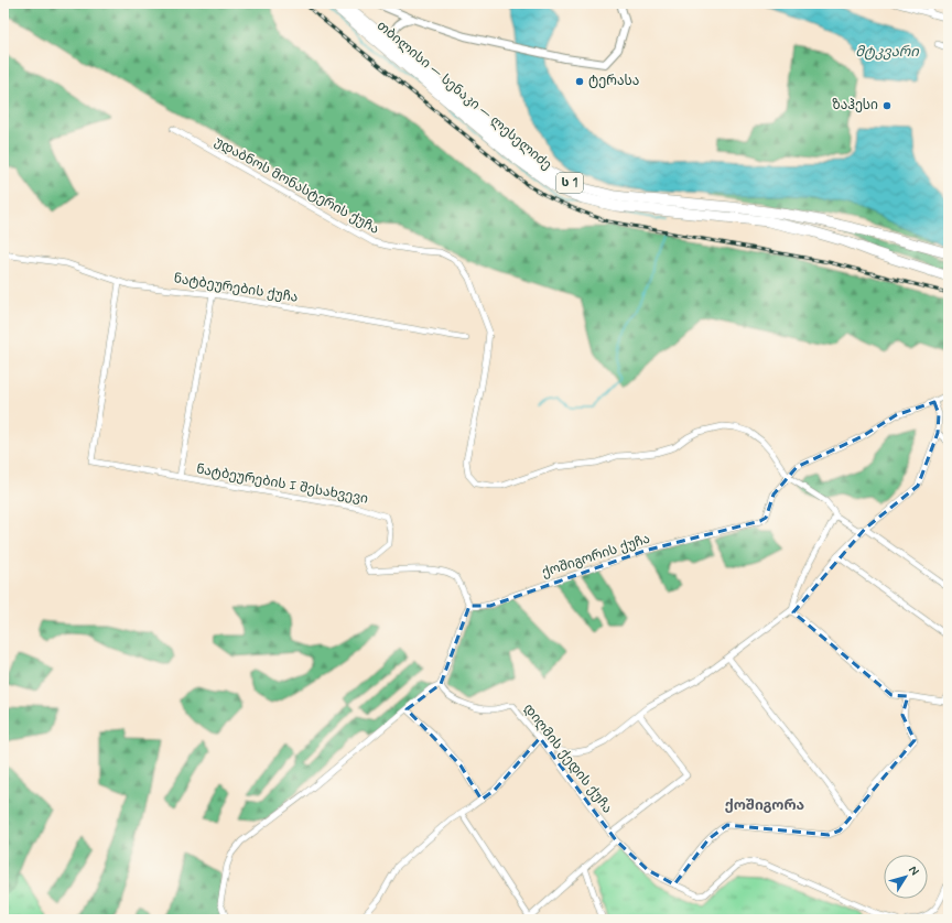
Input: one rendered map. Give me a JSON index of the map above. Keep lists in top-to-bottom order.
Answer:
{
  "streets": {
    "highway": ["თბილისი — სენაკი — ლესელიძე", "ს 1"],
    "street": [
      "უდაბნოს მონასტერის ქუჩა",
      "ნატბეურების ქუჩა",
      "ნატბეურების I შესახვევი",
      "ქოშიგორის ქუჩა",
      "დიღმის ქედის ქუჩა"
    ]
  },
  "crossings": [
    ["უდაბნოს მონასტერის ქუჩა", "ქოშიგორის ქუჩა"],
    ["ნატბეურების ქუჩა", "ნატბეურების I შესახვევი"],
    ["ნატბეურების I შესახვევი", "ქოშიგორის ქუჩა"]
  ],
  "districts": ["ქოშიგორა"],
  "water": ["მტკვარი"],
  "places": ["ტერასა", "ზაჰესი"],
  "north": "top right"
}
